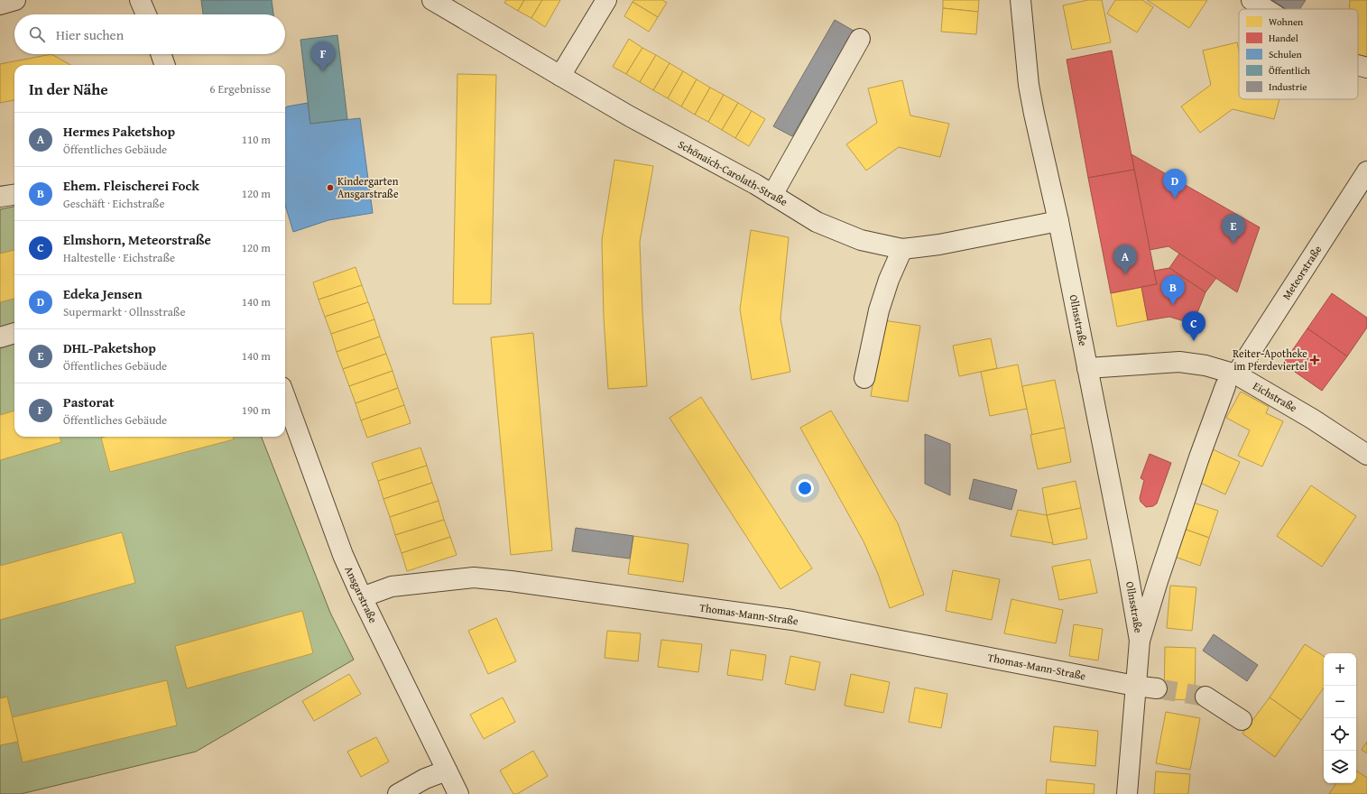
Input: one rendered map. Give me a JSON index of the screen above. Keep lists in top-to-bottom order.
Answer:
{
  "streets": {
    "street": [
      "Schönaich-Carolath-Straße",
      "Meteorstraße",
      "Ollnsstraße",
      "Eichstraße",
      "Ansgarstraße",
      "Thomas-Mann-Straße"
    ]
  },
  "crossings": [
    ["Schönaich-Carolath-Straße", "Ollnsstraße"],
    ["Meteorstraße", "Ollnsstraße"],
    ["Meteorstraße", "Eichstraße"],
    ["Ollnsstraße", "Eichstraße"],
    ["Ollnsstraße", "Thomas-Mann-Straße"],
    ["Ansgarstraße", "Thomas-Mann-Straße"]
  ],
  "places": {
    "other": ["Kindergarten Ansgarstraße"],
    "health": ["Reiter-Apotheke im Pferdeviertel"]
  },
  "legend": [
    "Wohnen",
    "Handel",
    "Schulen",
    "Öffentlich",
    "Industrie"
  ],
  "page": {
    "search": "Hier suchen",
    "pins": [
      "F",
      "D",
      "E",
      "A",
      "B",
      "C"
    ],
    "heading": ["In der Nähe", "6 Ergebnisse"],
    "list": [
      {
        "mark": "A",
        "name": "Hermes Paketshop",
        "note": "Öffentliches Gebäude",
        "value": "110 m"
      },
      {
        "mark": "B",
        "name": "Ehem. Fleischerei Fock",
        "note": "Geschäft · Eichstraße",
        "value": "120 m"
      },
      {
        "mark": "C",
        "name": "Elmshorn, Meteorstraße",
        "note": "Haltestelle · Eichstraße",
        "value": "120 m"
      },
      {
        "mark": "D",
        "name": "Edeka Jensen",
        "note": "Supermarkt · Ollnsstraße",
        "value": "140 m"
      },
      {
        "mark": "E",
        "name": "DHL-Paketshop",
        "note": "Öffentliches Gebäude",
        "value": "140 m"
      },
      {
        "mark": "F",
        "name": "Pastorat",
        "note": "Öffentliches Gebäude",
        "value": "190 m"
      }
    ],
    "map_buttons": ["+", "−"]
  }
}
